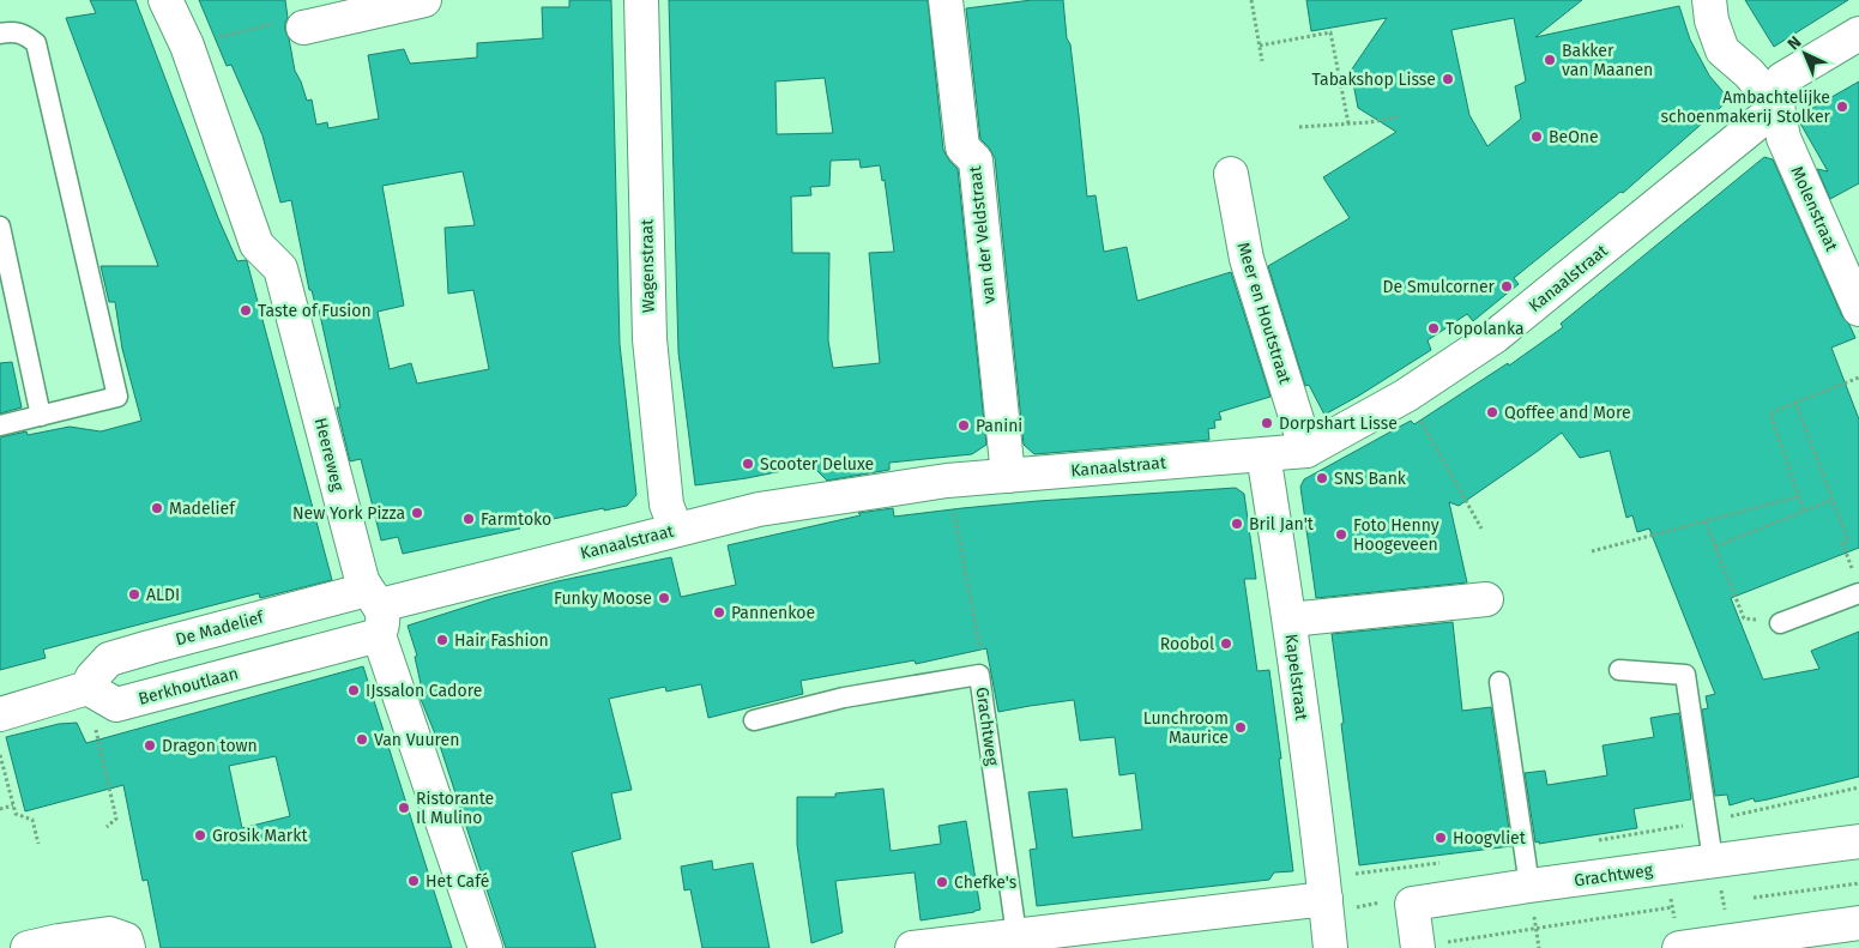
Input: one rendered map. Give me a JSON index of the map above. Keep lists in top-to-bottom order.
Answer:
{
  "streets": {
    "street": [
      "Molenstraat",
      "van der Veldstraat",
      "Wagenstraat",
      "Kanaalstraat",
      "Meer en Houtstraat",
      "Heereweg",
      "De Madelief",
      "Kapelstraat",
      "Berkhoutlaan",
      "Grachtweg"
    ]
  },
  "crossings": [
    ["Molenstraat", "Kanaalstraat"],
    ["van der Veldstraat", "Kanaalstraat"],
    ["Wagenstraat", "Kanaalstraat"],
    ["Kanaalstraat", "Meer en Houtstraat"],
    ["Kanaalstraat", "Heereweg"],
    ["Kanaalstraat", "De Madelief"],
    ["Kanaalstraat", "Kapelstraat"],
    ["Kanaalstraat", "Berkhoutlaan"],
    ["Heereweg", "De Madelief"],
    ["Heereweg", "Berkhoutlaan"],
    ["De Madelief", "Berkhoutlaan"]
  ],
  "places": [
    "Bakker van Maanen",
    "Tabakshop Lisse",
    "Ambachtelijke schoenmakerij Stolker",
    "BeOne",
    "De Smulcorner",
    "Taste of Fusion",
    "Topolanka",
    "Qoffee and More",
    "Dorpshart Lisse",
    "Panini",
    "Scooter Deluxe",
    "SNS Bank",
    "Madelief",
    "New York Pizza",
    "Farmtoko",
    "Bril Jan't",
    "Foto Henny Hoogeveen",
    "ALDI",
    "Funky Moose",
    "Pannenkoe",
    "Hair Fashion",
    "Roobol",
    "IJssalon Cadore",
    "Lunchroom Maurice",
    "Van Vuuren",
    "Dragon town",
    "Ristorante Il Mulino",
    "Grosik Markt",
    "Hoogvliet",
    "Het Café",
    "Chefke's"
  ],
  "north": "top left"
}
